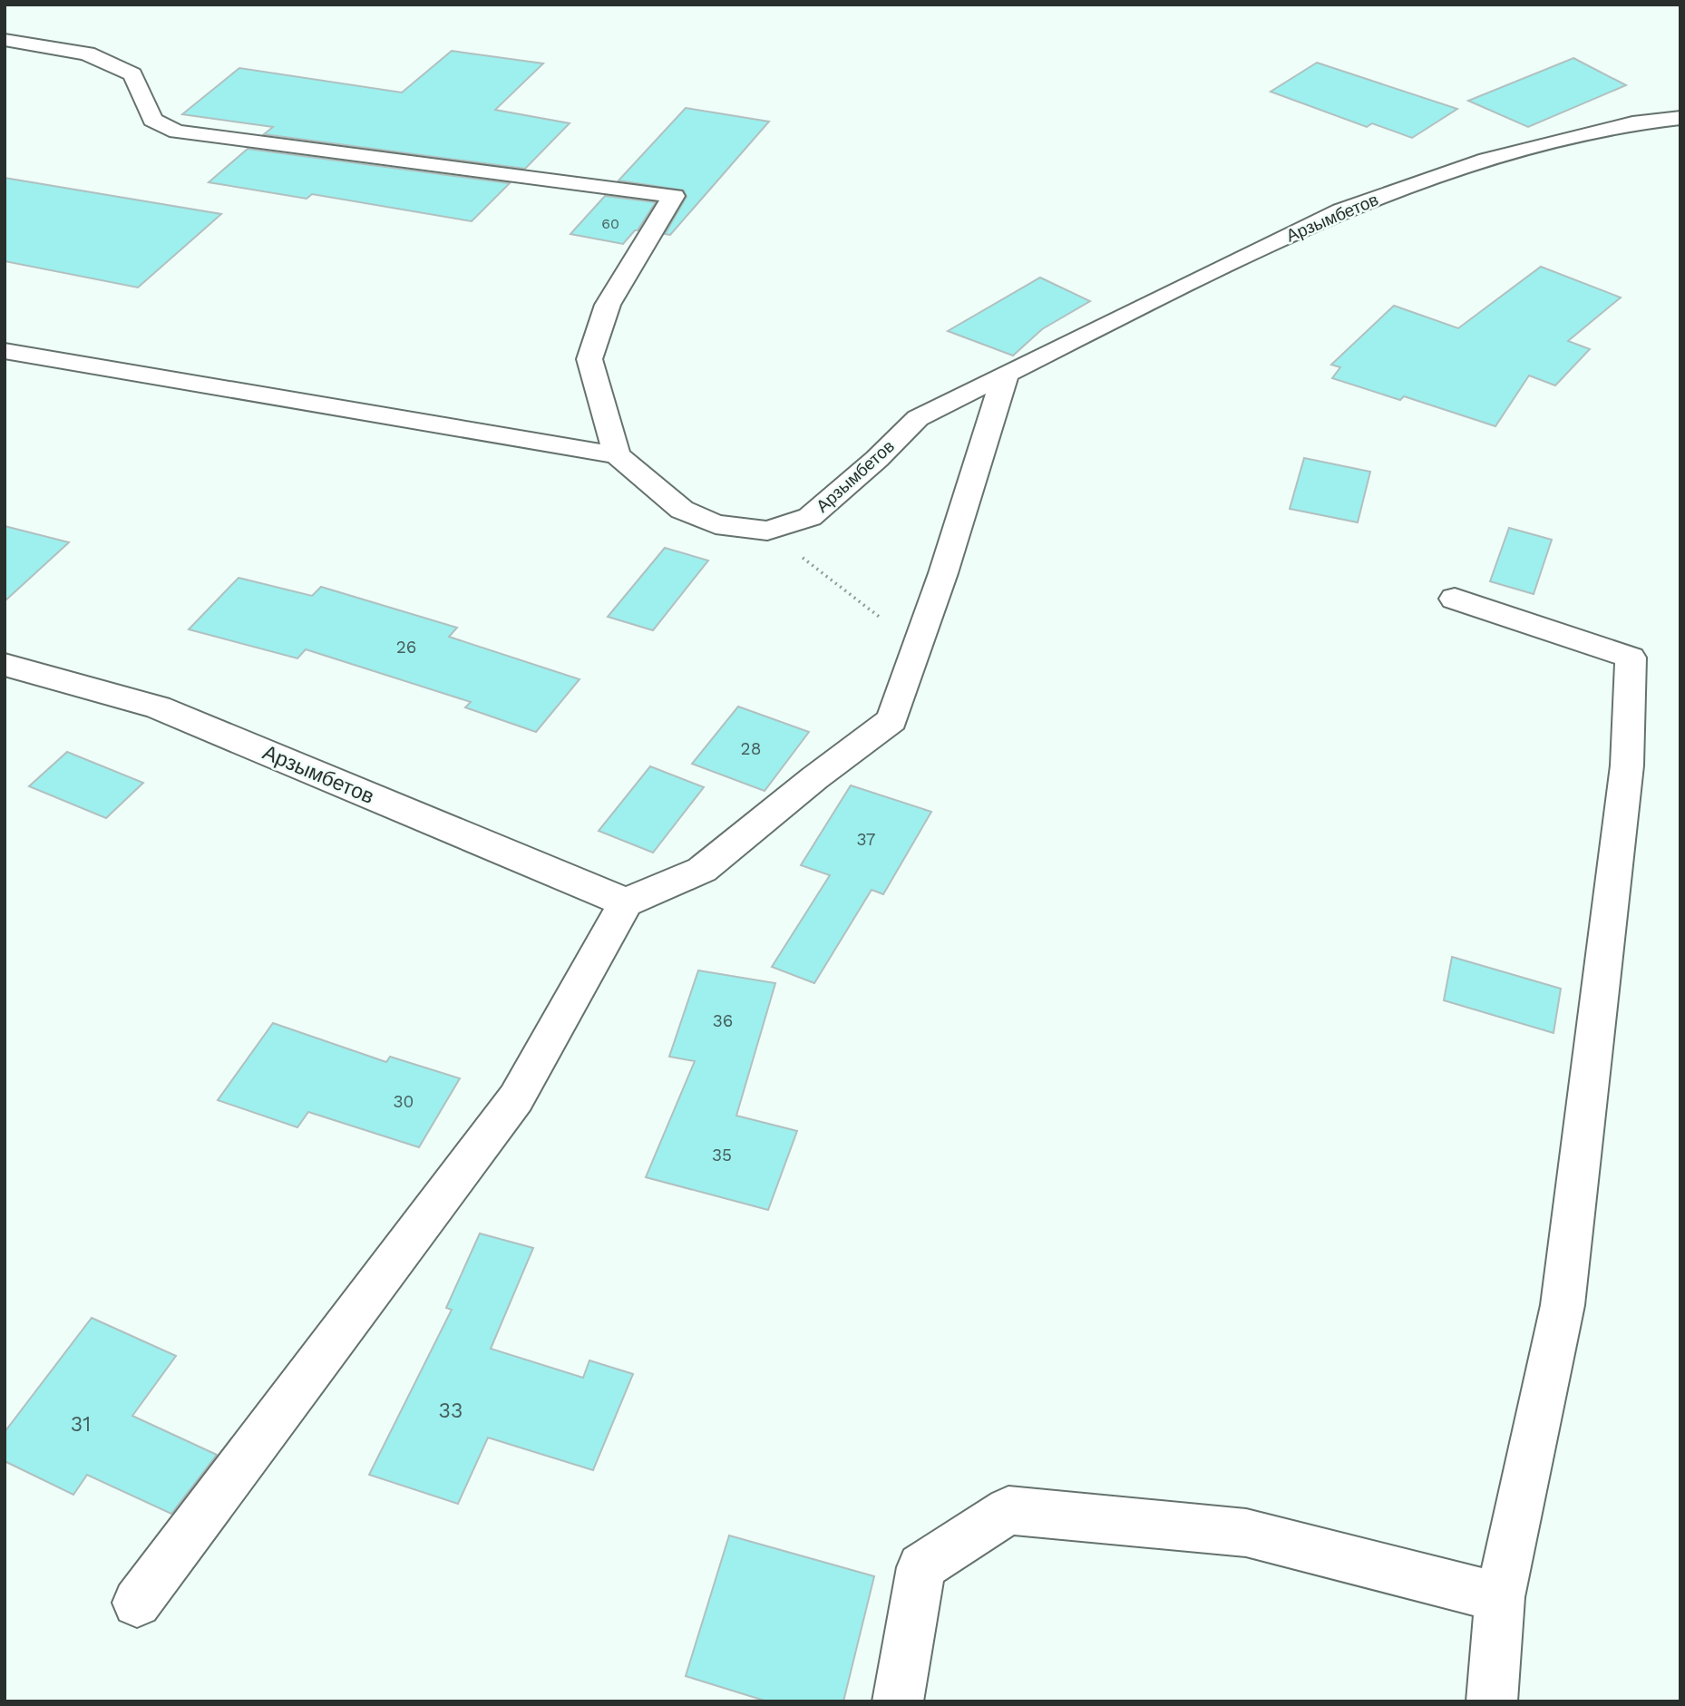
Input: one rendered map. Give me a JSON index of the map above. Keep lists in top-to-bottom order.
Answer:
{
  "streets": {
    "street": ["Арзымбетов"]
  },
  "house_numbers": [
    "60",
    "26",
    "28",
    "37",
    "36",
    "30",
    "35",
    "33",
    "31"
  ]
}
